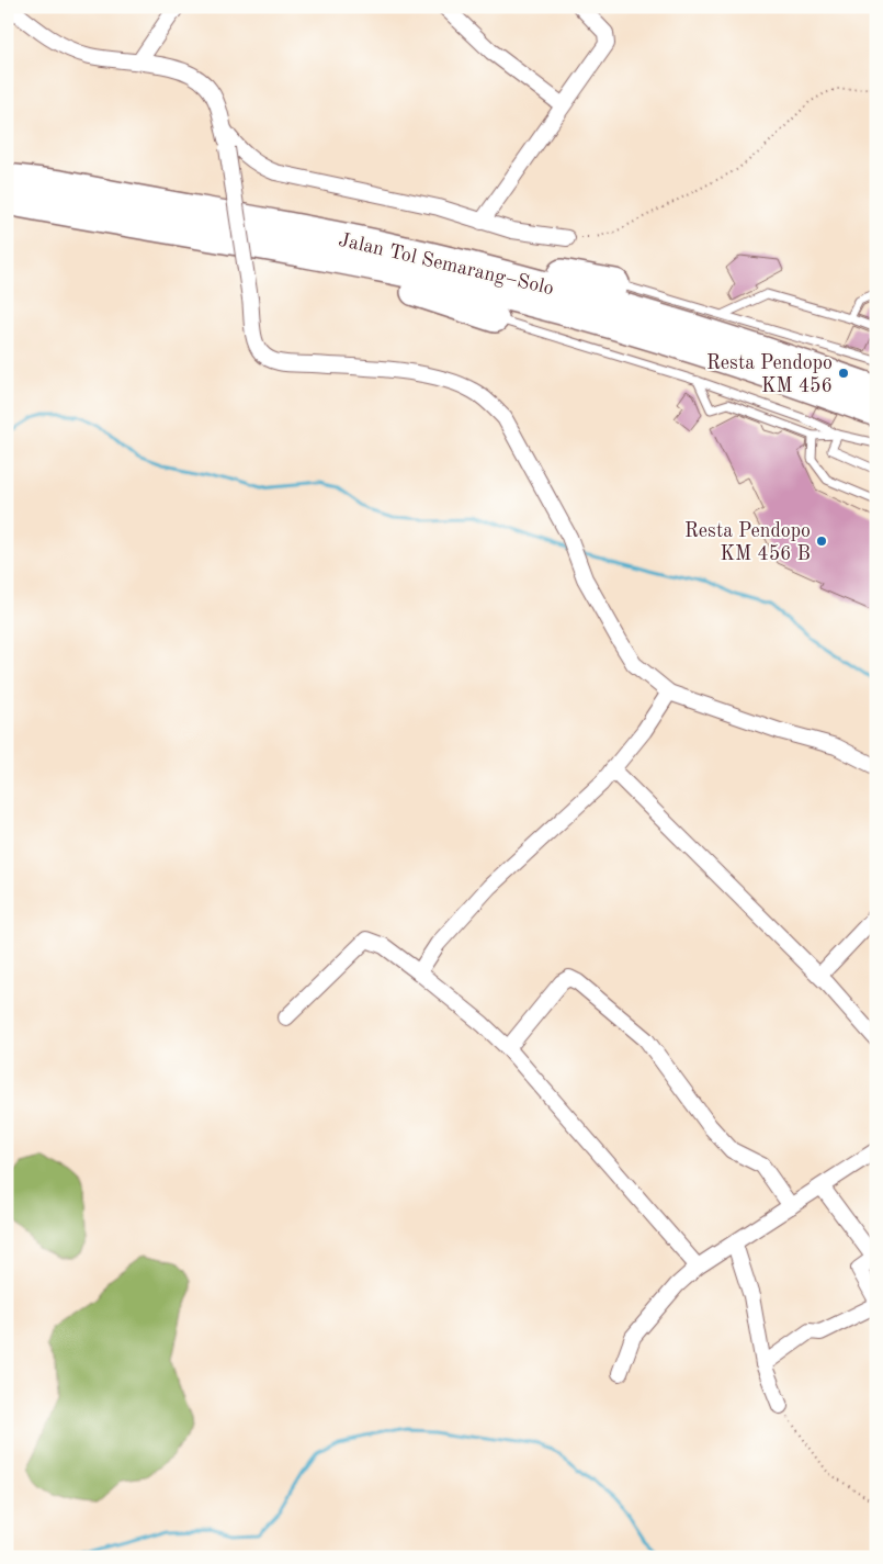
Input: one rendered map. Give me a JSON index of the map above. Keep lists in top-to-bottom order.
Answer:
{
  "streets": {
    "highway": ["Jalan Tol Semarang–Solo"]
  },
  "places": ["Resta Pendopo KM 456", "Resta Pendopo KM 456 B"]
}
